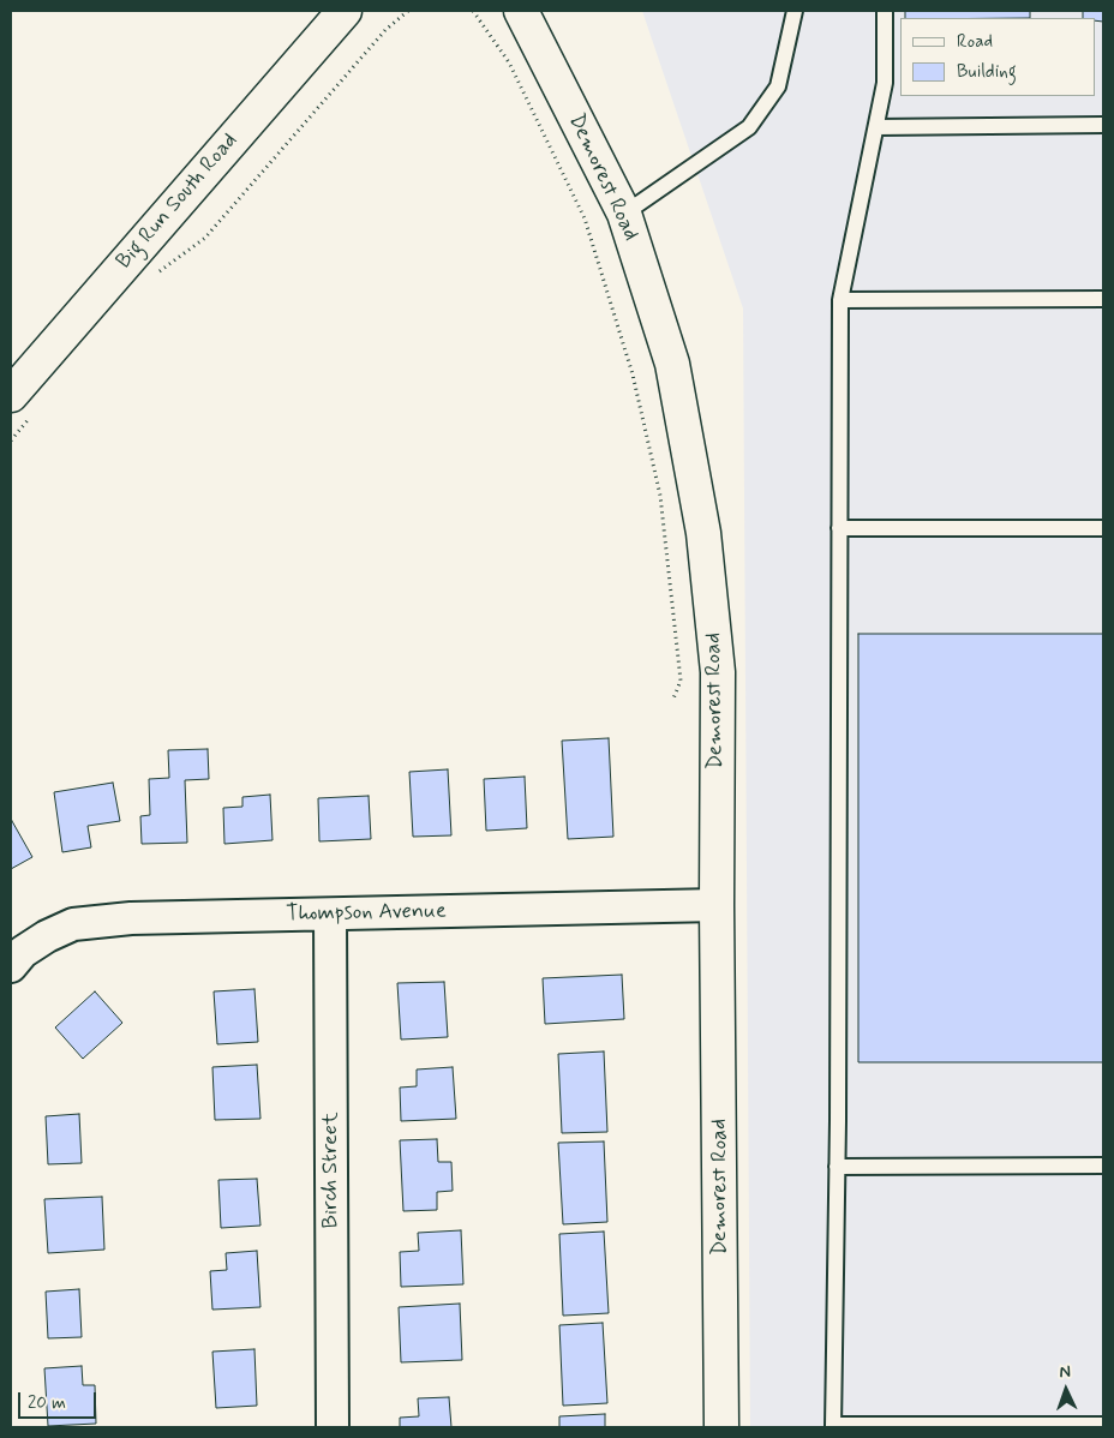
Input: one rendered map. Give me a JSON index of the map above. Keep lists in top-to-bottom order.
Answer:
{
  "streets": {
    "street": [
      "Demorest Road",
      "Big Run South Road",
      "Thompson Avenue",
      "Birch Street"
    ]
  },
  "crossings": [
    ["Demorest Road", "Thompson Avenue"],
    ["Thompson Avenue", "Birch Street"]
  ],
  "legend": ["Road", "Building"],
  "scale_bar": "20 m",
  "north": "top"
}
